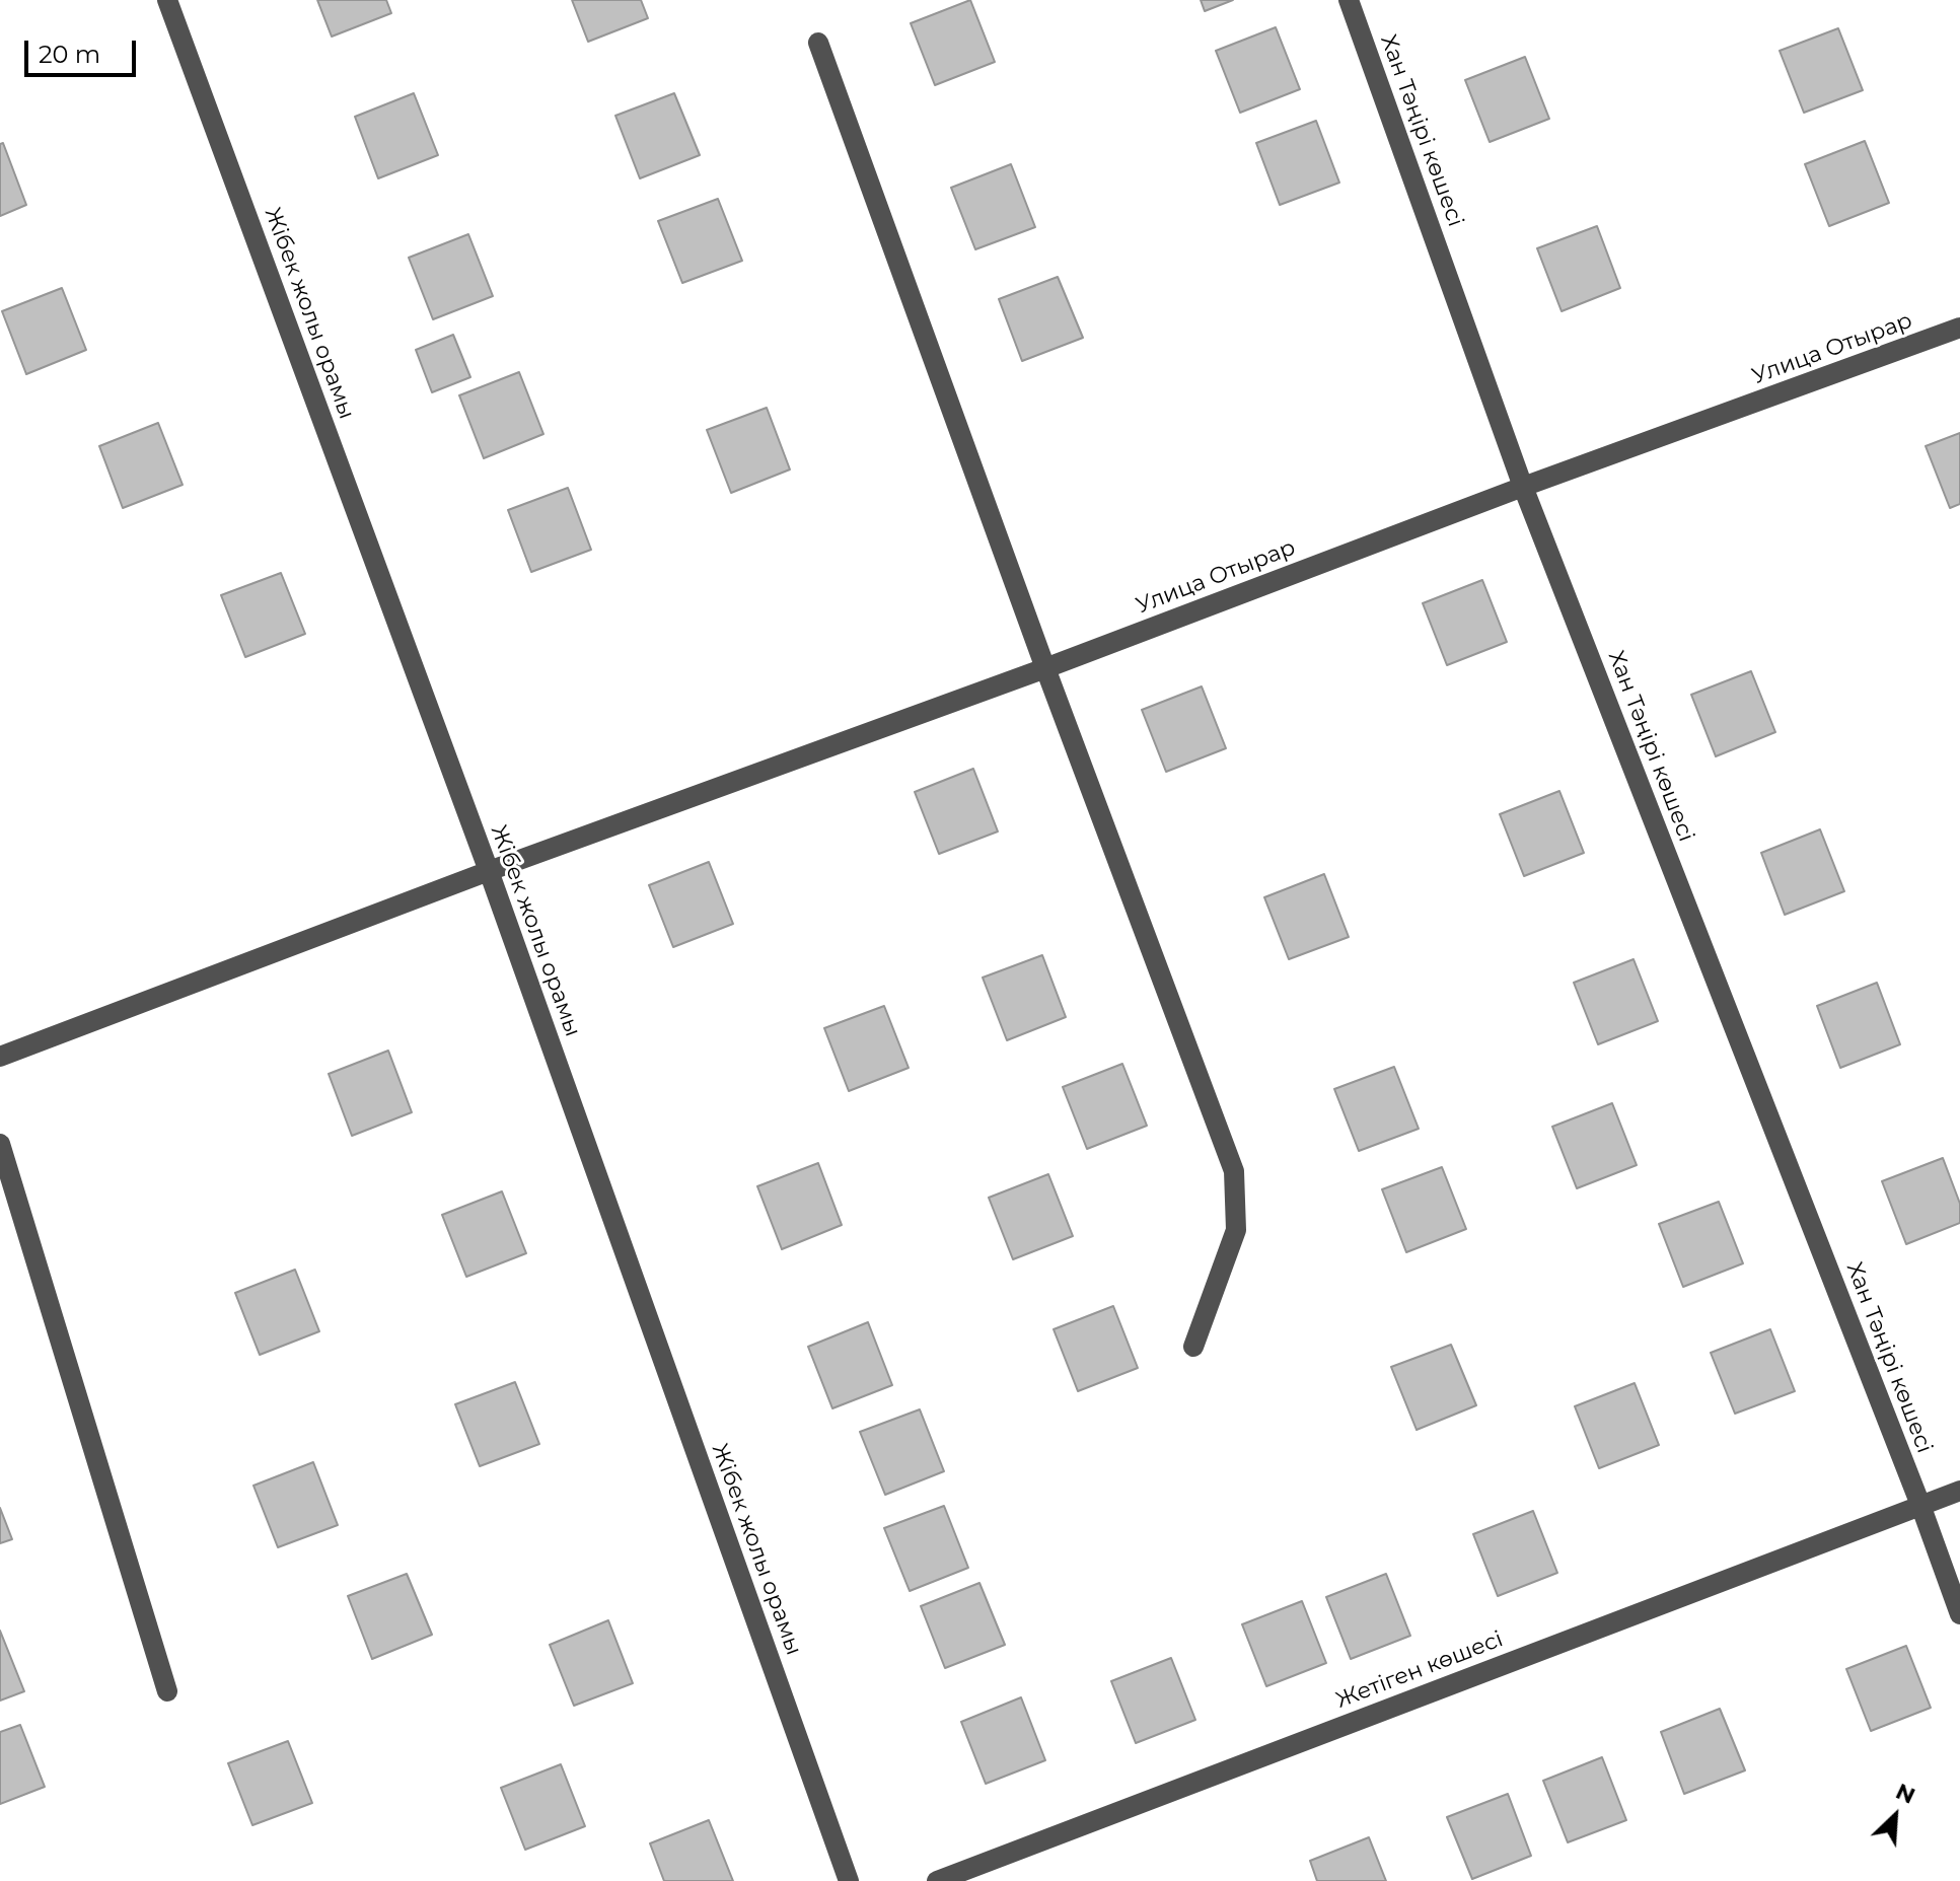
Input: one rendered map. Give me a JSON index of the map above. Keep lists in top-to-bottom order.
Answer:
{
  "streets": {
    "street": [
      "Хан Тәңірі көшесі",
      "Жібек жолы орамы",
      "Улица Отырар",
      "Жетіген көшесі"
    ]
  },
  "crossings": [
    ["Хан Тәңірі көшесі", "Улица Отырар"],
    ["Хан Тәңірі көшесі", "Жетіген көшесі"],
    ["Жібек жолы орамы", "Улица Отырар"]
  ],
  "scale_bar": "20 m",
  "north": "top right"
}
